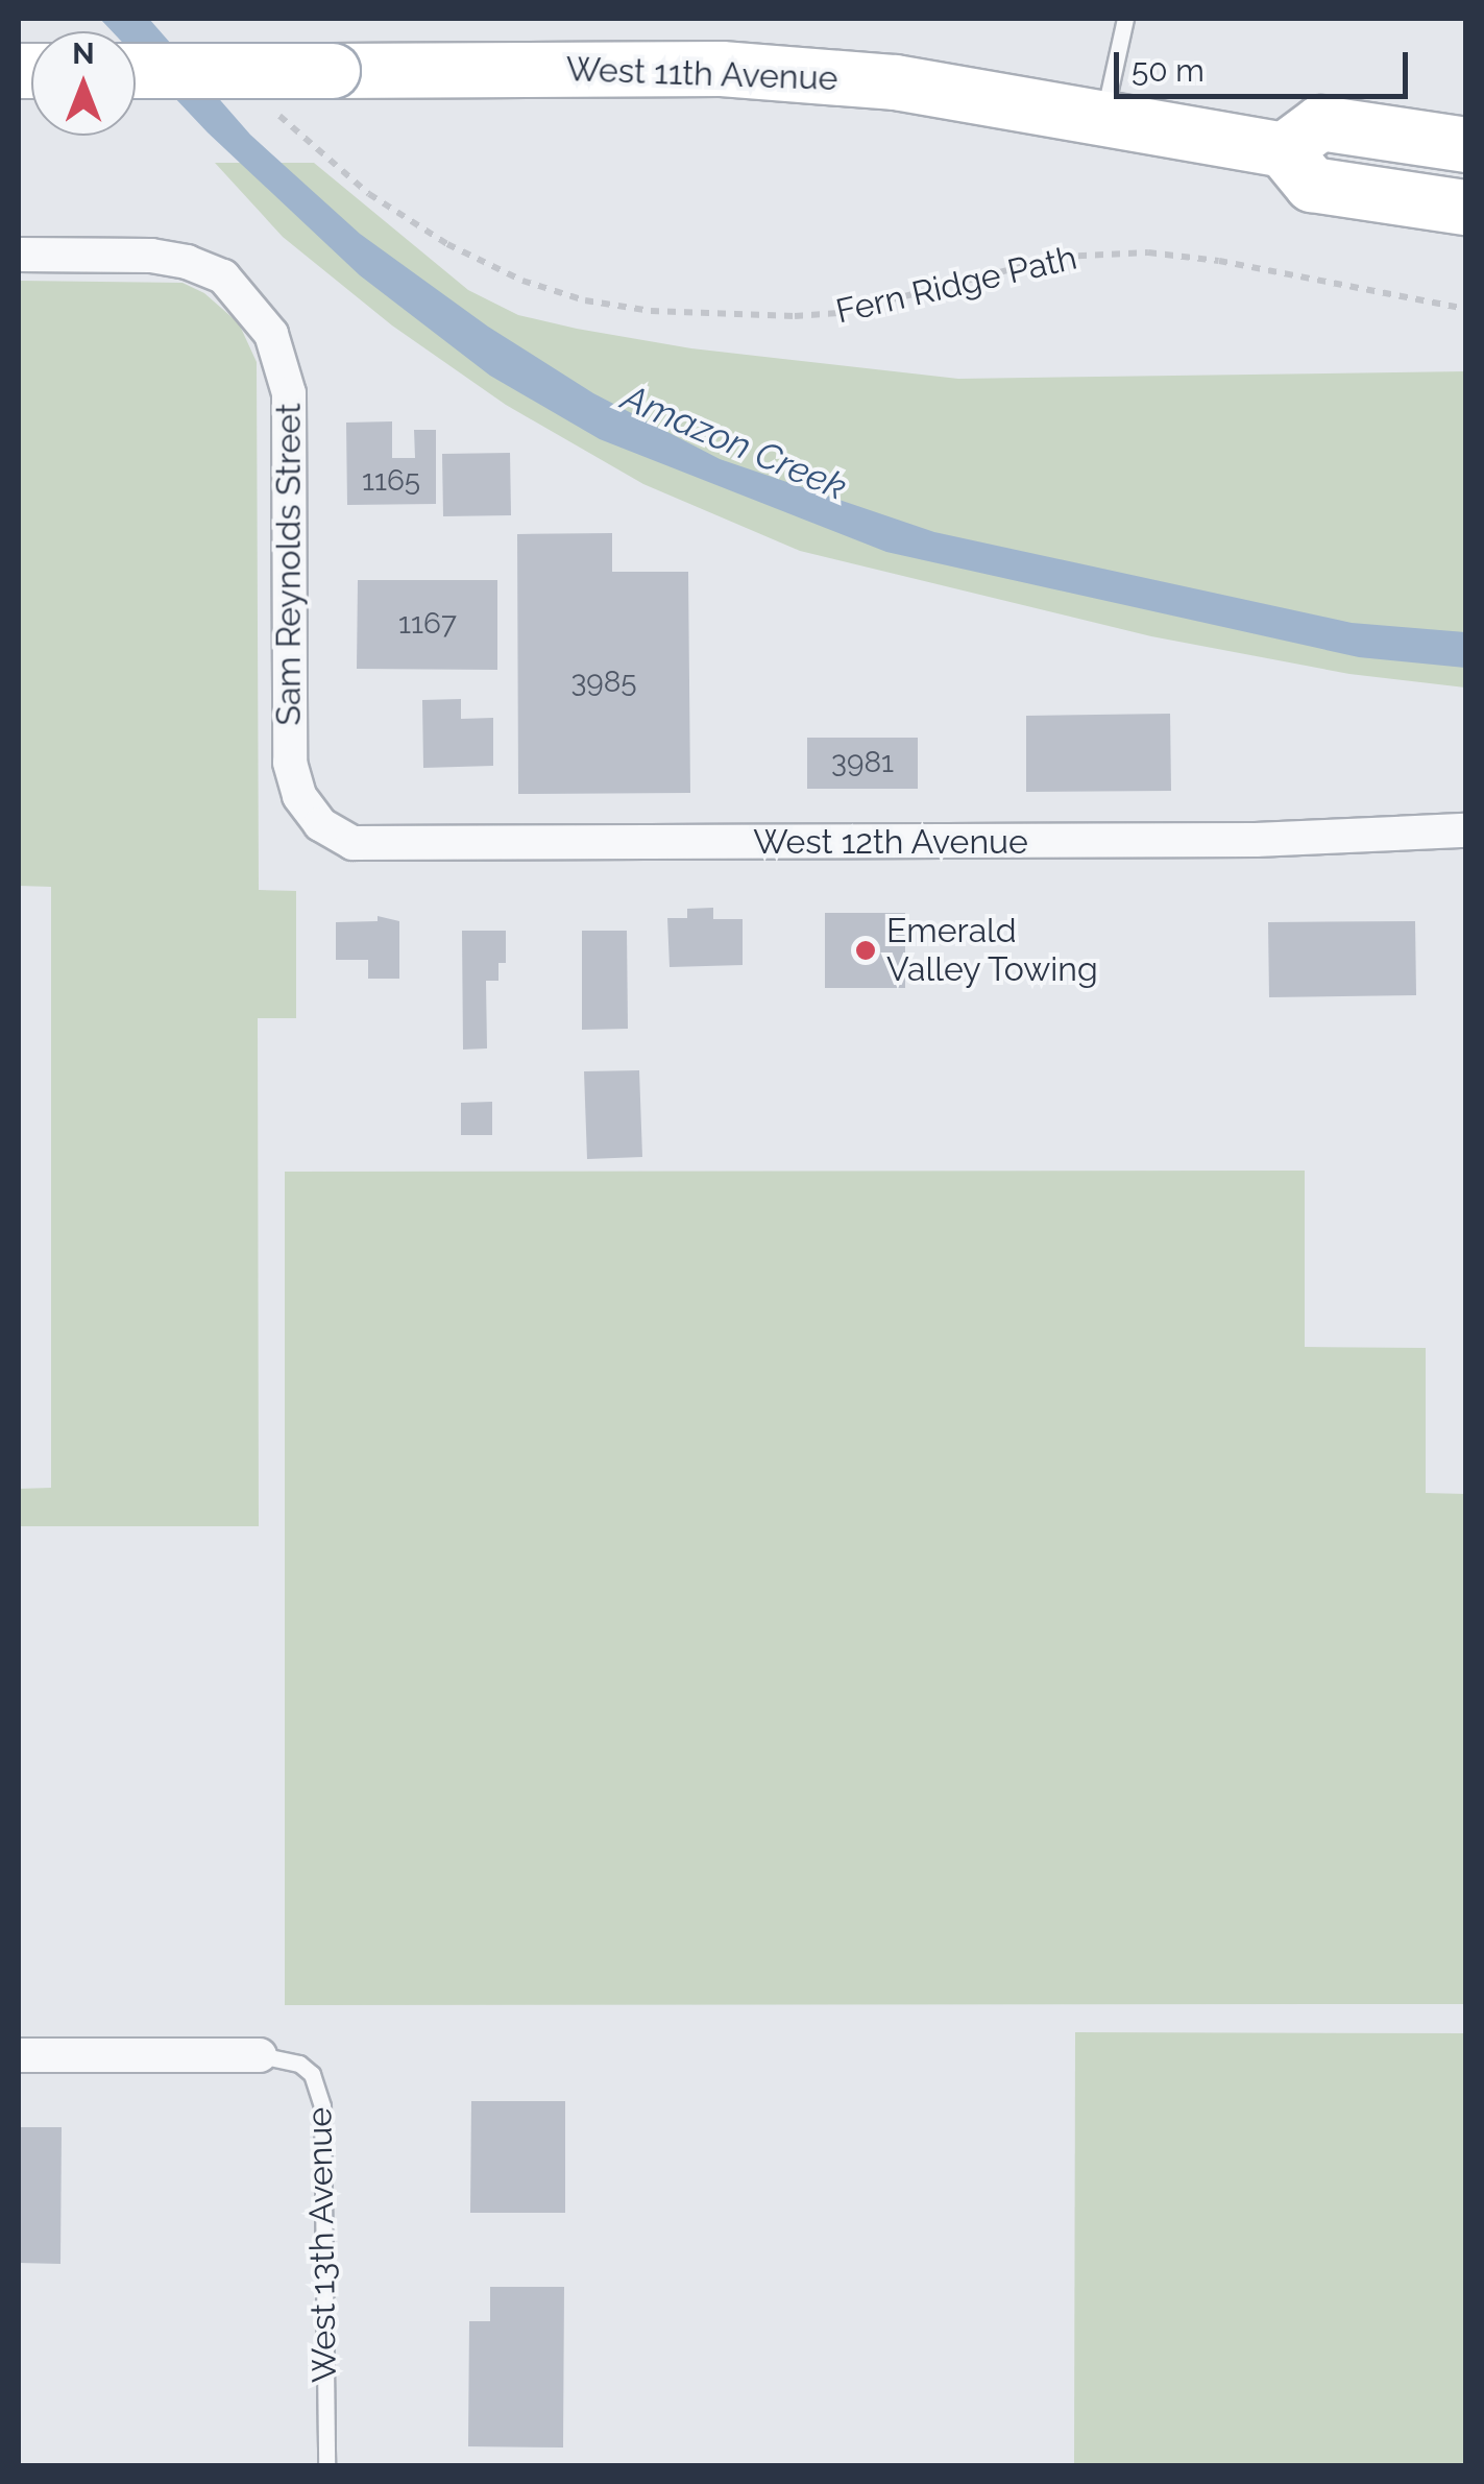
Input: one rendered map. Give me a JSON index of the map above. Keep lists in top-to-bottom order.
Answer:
{
  "streets": {
    "main road": ["West 11th Avenue"],
    "street": ["Sam Reynolds Street", "West 12th Avenue", "West 13th Avenue"],
    "path": ["Fern Ridge Path"]
  },
  "crossings": [
    ["Sam Reynolds Street", "West 12th Avenue"]
  ],
  "water": ["Amazon Creek"],
  "places": ["Emerald Valley Towing"],
  "house_numbers": [
    "1165",
    "1167",
    "3985",
    "3981"
  ],
  "scale_bar": "50 m",
  "north": "top"
}
